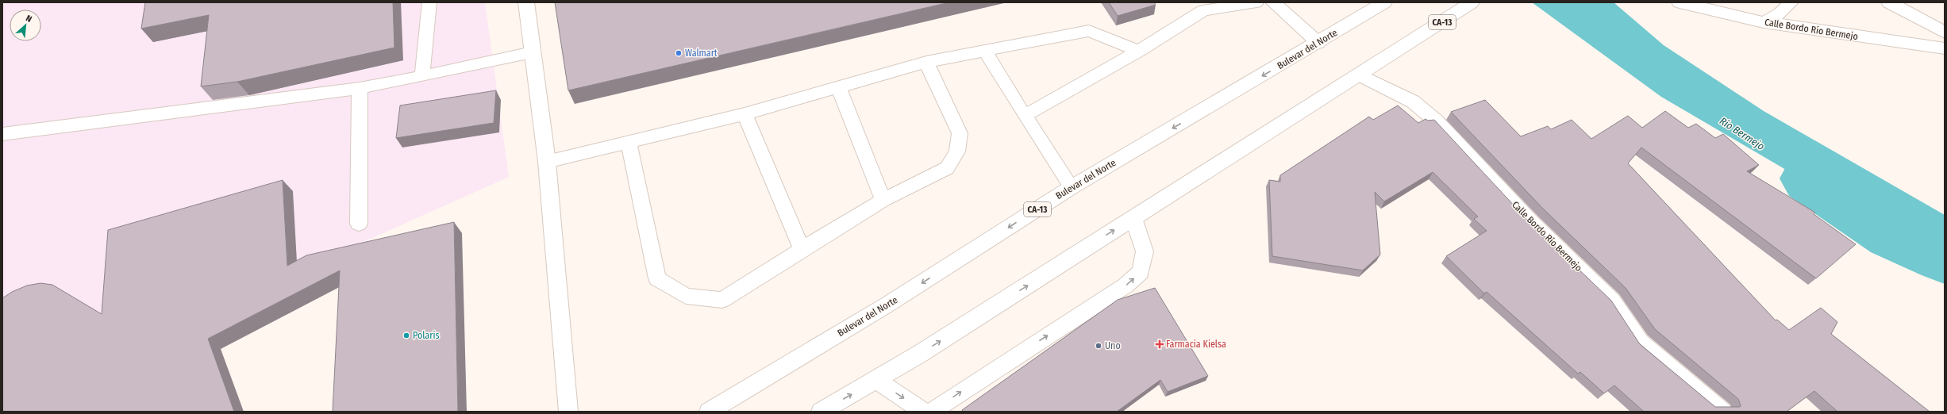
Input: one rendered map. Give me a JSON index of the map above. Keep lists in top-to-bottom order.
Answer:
{
  "streets": {
    "main road": ["CA-13", "Calle Bordo Río Bermejo", "Bulevar del Norte"]
  },
  "crossings": [
    ["CA-13", "Calle Bordo Río Bermejo"]
  ],
  "water": ["Río Bermejo"],
  "places": {
    "other": ["Walmart", "Polaris", "Uno"],
    "health": ["Farmacia Kielsa"]
  },
  "north": "top right"
}
